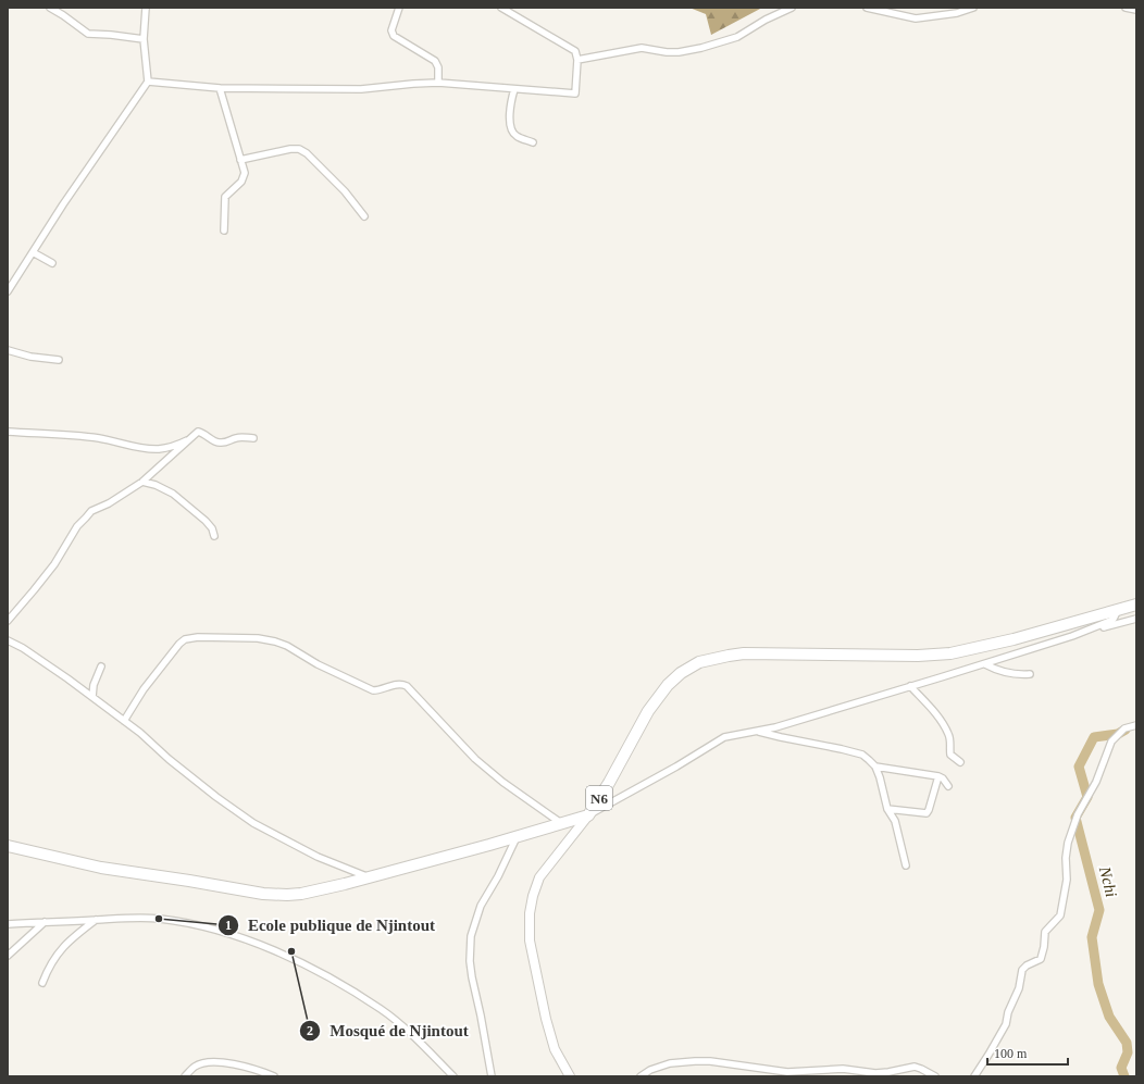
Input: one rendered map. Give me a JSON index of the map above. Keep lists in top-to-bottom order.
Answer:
{
  "streets": {
    "highway": ["N6"]
  },
  "water": ["Nchi"],
  "places": ["Ecole publique de Njintout", "Mosqué de Njintout"],
  "scale_bar": "100 m"
}
